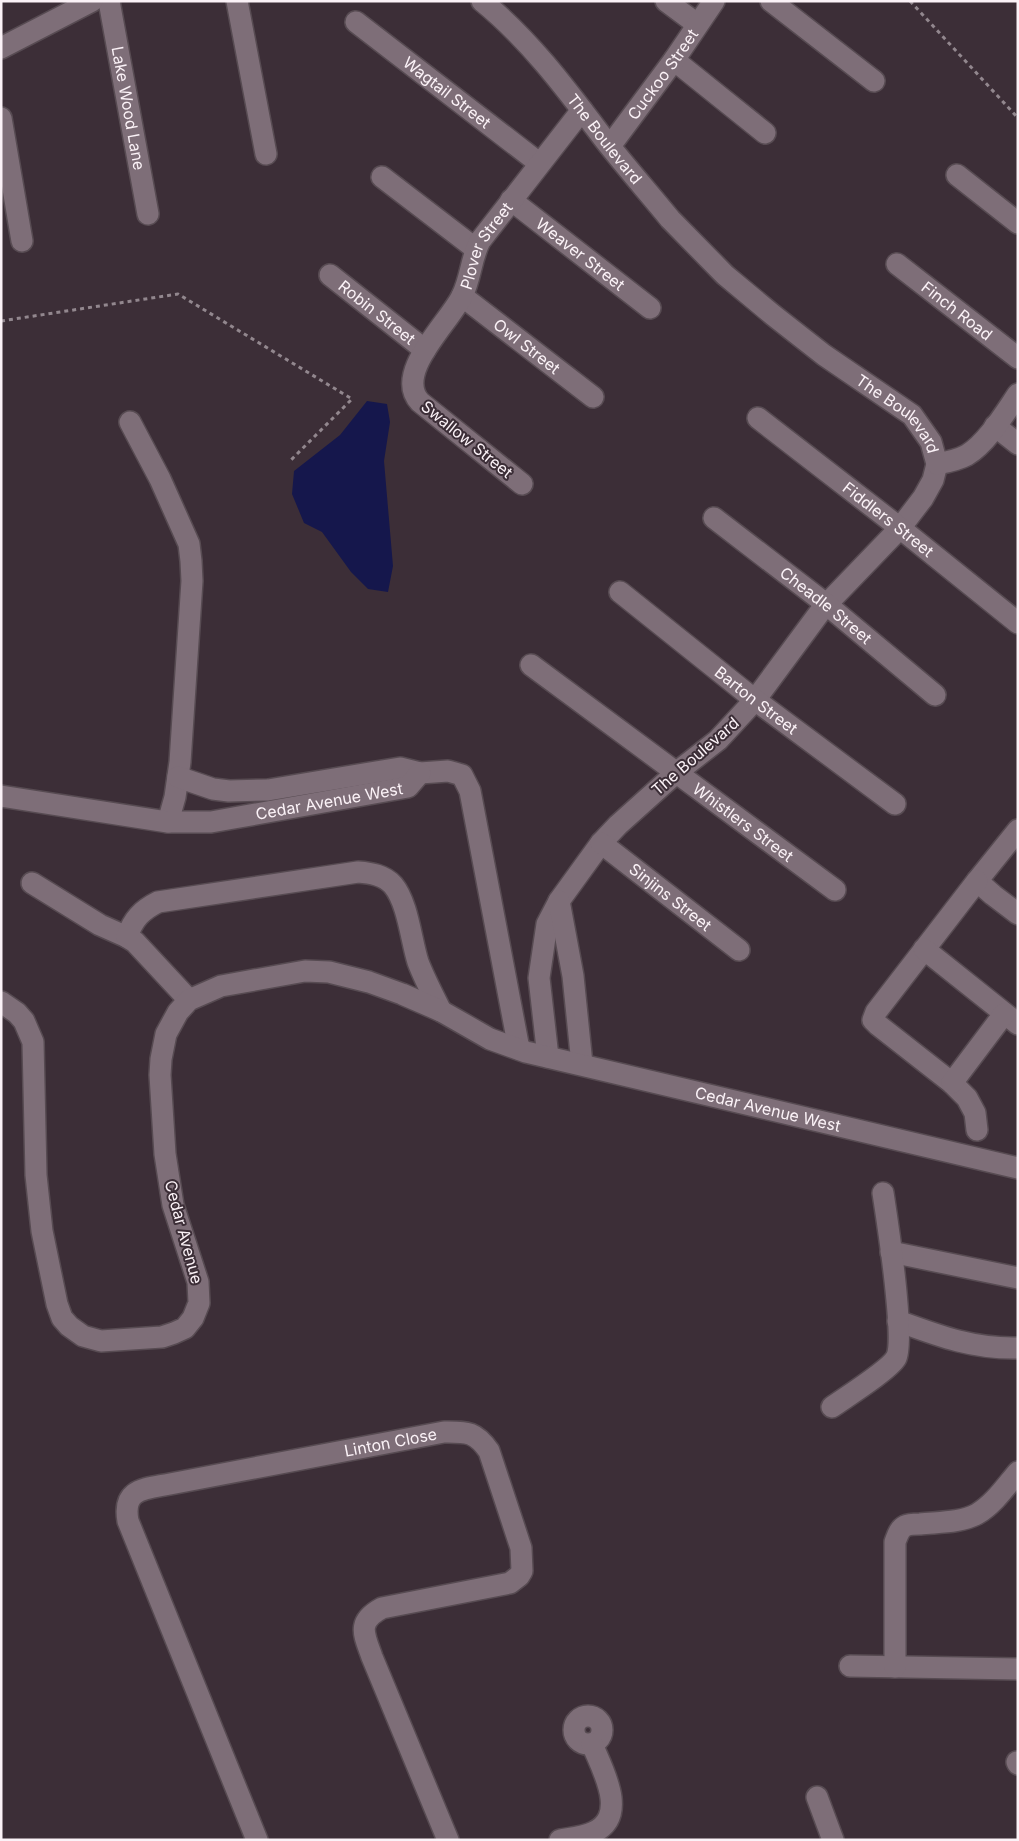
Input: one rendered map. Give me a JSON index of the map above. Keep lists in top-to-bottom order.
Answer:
{
  "streets": {
    "street": [
      "Cuckoo Street",
      "Wagtail Street",
      "Lake Wood Lane",
      "The Boulevard",
      "Plover Street",
      "Weaver Street",
      "Finch Road",
      "Robin Street",
      "Owl Street",
      "Swallow Street",
      "Fiddlers Street",
      "Cheadle Street",
      "Barton Street",
      "Cedar Avenue West",
      "Whistlers Street",
      "Sinjins Street",
      "Cedar Avenue",
      "Linton Close"
    ]
  },
  "crossings": [
    ["Cuckoo Street", "The Boulevard"],
    ["Wagtail Street", "Plover Street"],
    ["The Boulevard", "Plover Street"],
    ["The Boulevard", "Fiddlers Street"],
    ["The Boulevard", "Cheadle Street"],
    ["The Boulevard", "Barton Street"],
    ["The Boulevard", "Cedar Avenue West"],
    ["The Boulevard", "Whistlers Street"],
    ["The Boulevard", "Sinjins Street"],
    ["Plover Street", "Weaver Street"],
    ["Plover Street", "Robin Street"],
    ["Plover Street", "Owl Street"],
    ["Plover Street", "Swallow Street"],
    ["Cedar Avenue West", "Cedar Avenue"]
  ]
}
